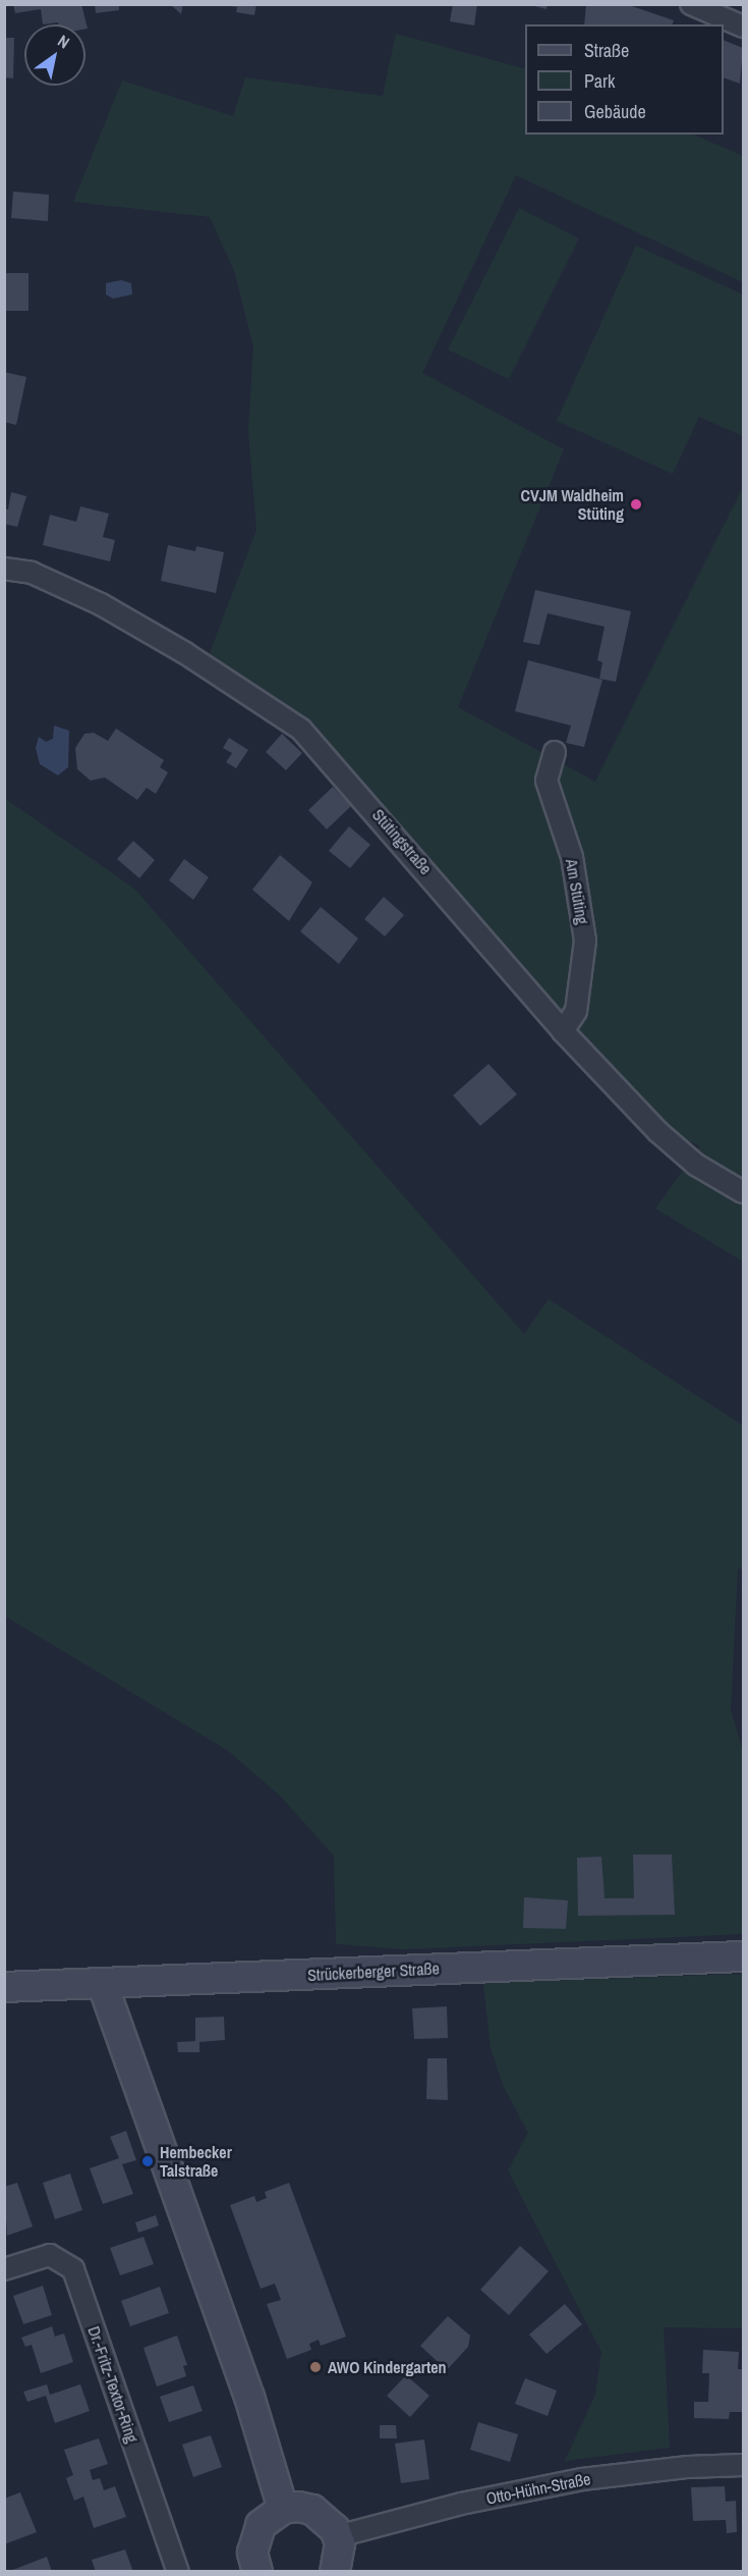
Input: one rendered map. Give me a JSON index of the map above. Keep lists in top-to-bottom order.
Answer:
{
  "streets": {
    "main road": ["Strückerberger Straße"],
    "street": [
      "Stütingstraße",
      "Am Stüting",
      "Dr.-Fritz-Textor-Ring",
      "Otto-Hühn-Straße"
    ]
  },
  "crossings": [
    ["Stütingstraße", "Am Stüting"]
  ],
  "places": ["CVJM Waldheim Stüting", "Hembecker Talstraße", "AWO Kindergarten"],
  "legend": ["Straße", "Park", "Gebäude"],
  "north": "top right"
}
